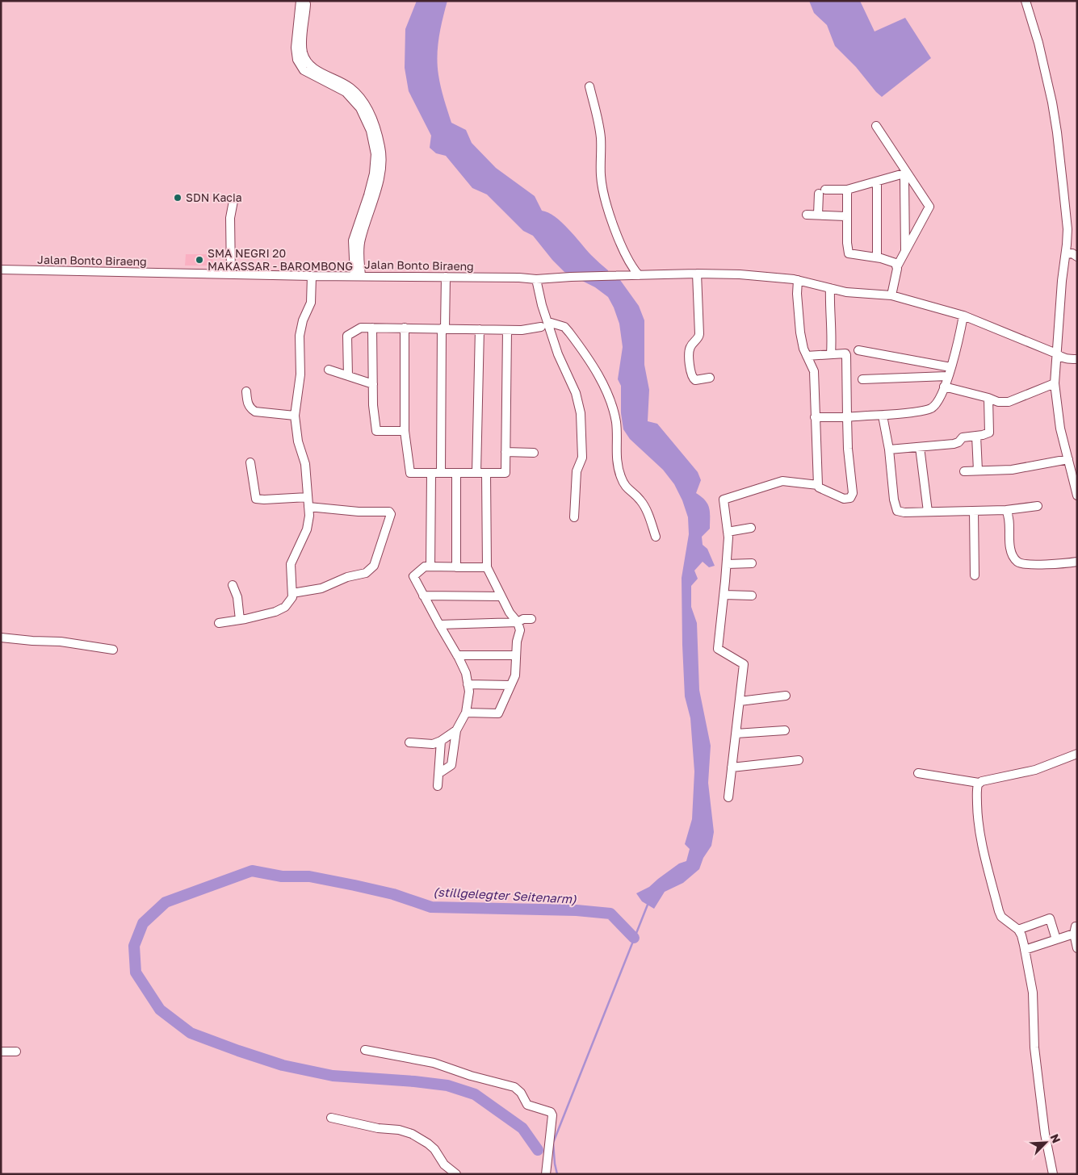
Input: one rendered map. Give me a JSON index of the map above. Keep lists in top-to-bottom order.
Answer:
{
  "streets": {
    "street": ["Jalan Bonto Biraeng"]
  },
  "water": ["(stillgelegter Seitenarm)"],
  "places": ["SDN Kacia", "SMA NEGRI 20 MAKASSAR - BAROMBONG"],
  "north": "top right"
}
